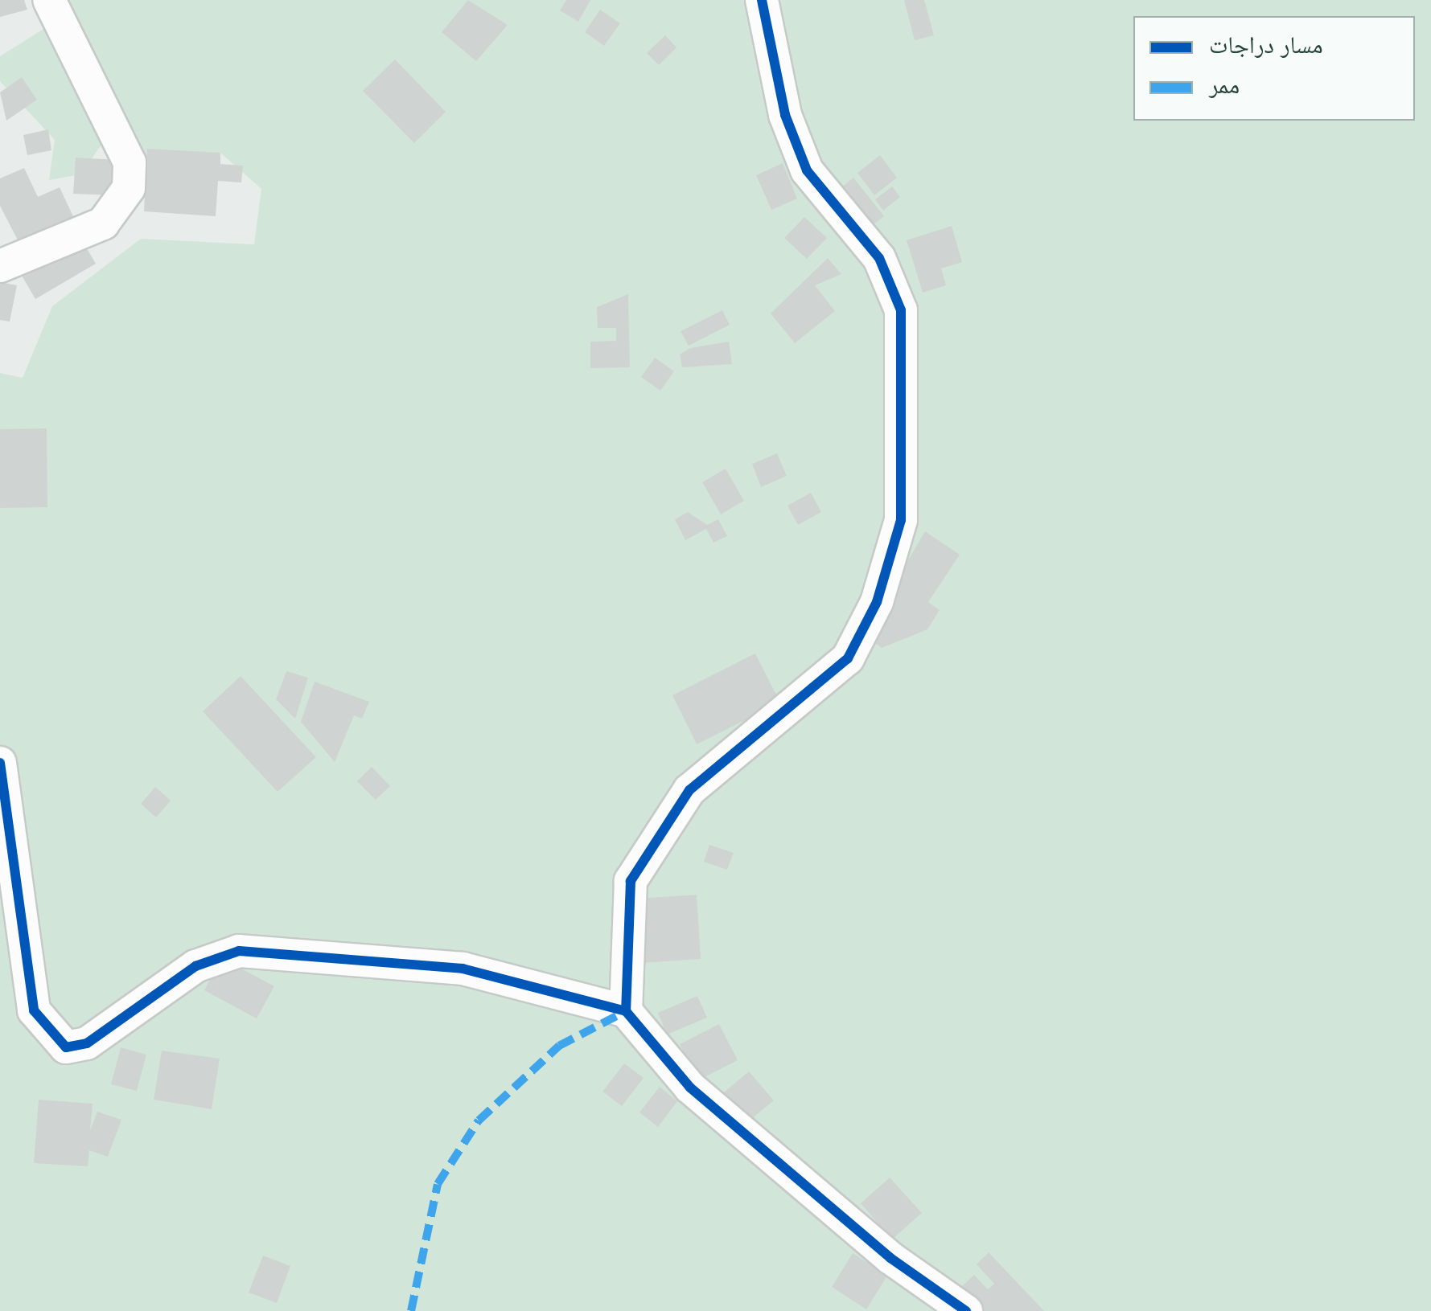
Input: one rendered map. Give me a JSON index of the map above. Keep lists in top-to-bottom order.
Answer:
{
  "legend": ["مسار دراجات", "ممر"]
}
